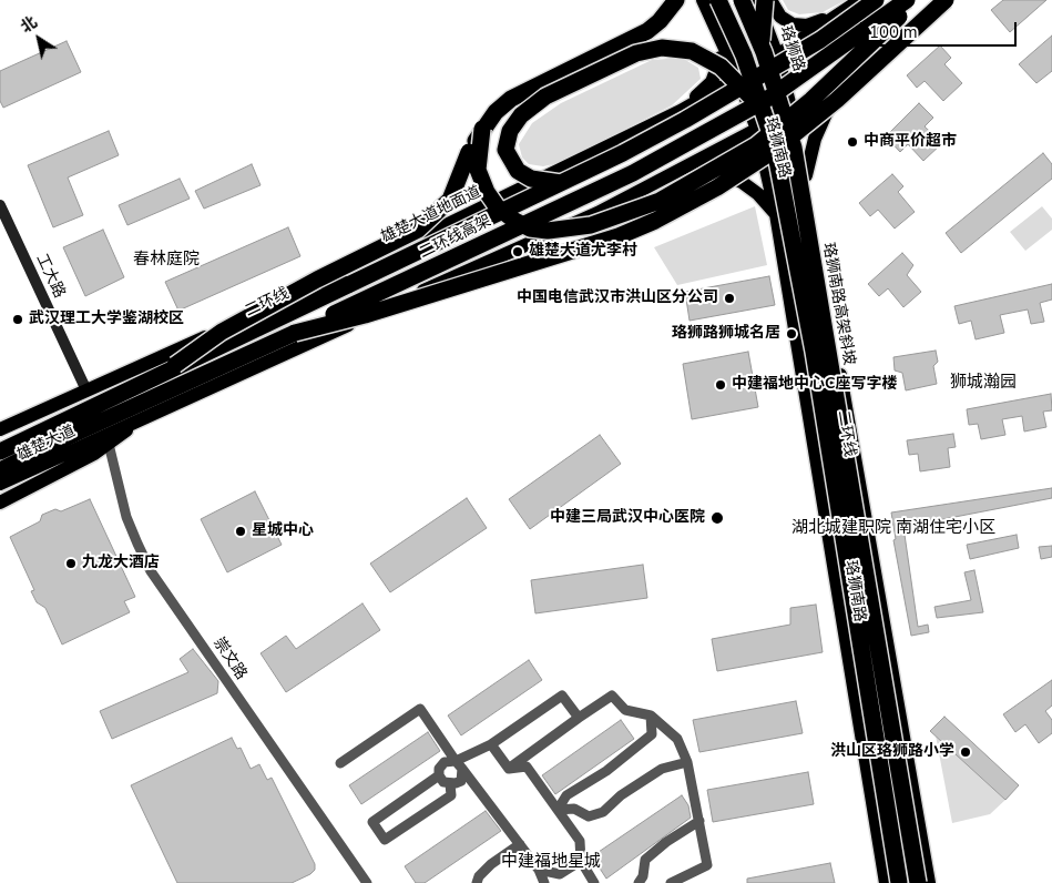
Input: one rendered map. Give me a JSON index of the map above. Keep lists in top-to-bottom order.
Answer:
{
  "streets": {
    "highway": ["二环线高架", "二环线", "珞狮南路高架斜坡"],
    "main road": [
      "珞狮路",
      "珞狮南路",
      "雄楚大道地面道",
      "雄楚大道"
    ],
    "street": ["工大路", "崇文路"]
  },
  "crossings": [
    ["珞狮路", "珞狮南路"],
    ["珞狮路", "雄楚大道地面道"],
    ["珞狮南路", "雄楚大道地面道"],
    ["珞狮南路", "二环线"],
    ["雄楚大道地面道", "工大路"],
    ["雄楚大道", "崇文路"]
  ],
  "districts": [
    "春林庭院",
    "狮城瀚园",
    "湖北城建职院 南湖住宅小区",
    "中建福地星城"
  ],
  "places": [
    "中商平价超市",
    "雄楚大道尤李村",
    "中国电信武汉市洪山区分公司",
    "武汉理工大学鉴湖校区",
    "珞狮路狮城名居",
    "中建福地中心C座写字楼",
    "中建三局武汉中心医院",
    "星城中心",
    "九龙大酒店",
    "洪山区珞狮路小学"
  ],
  "scale_bar": "100 m",
  "north": "top left"
}
